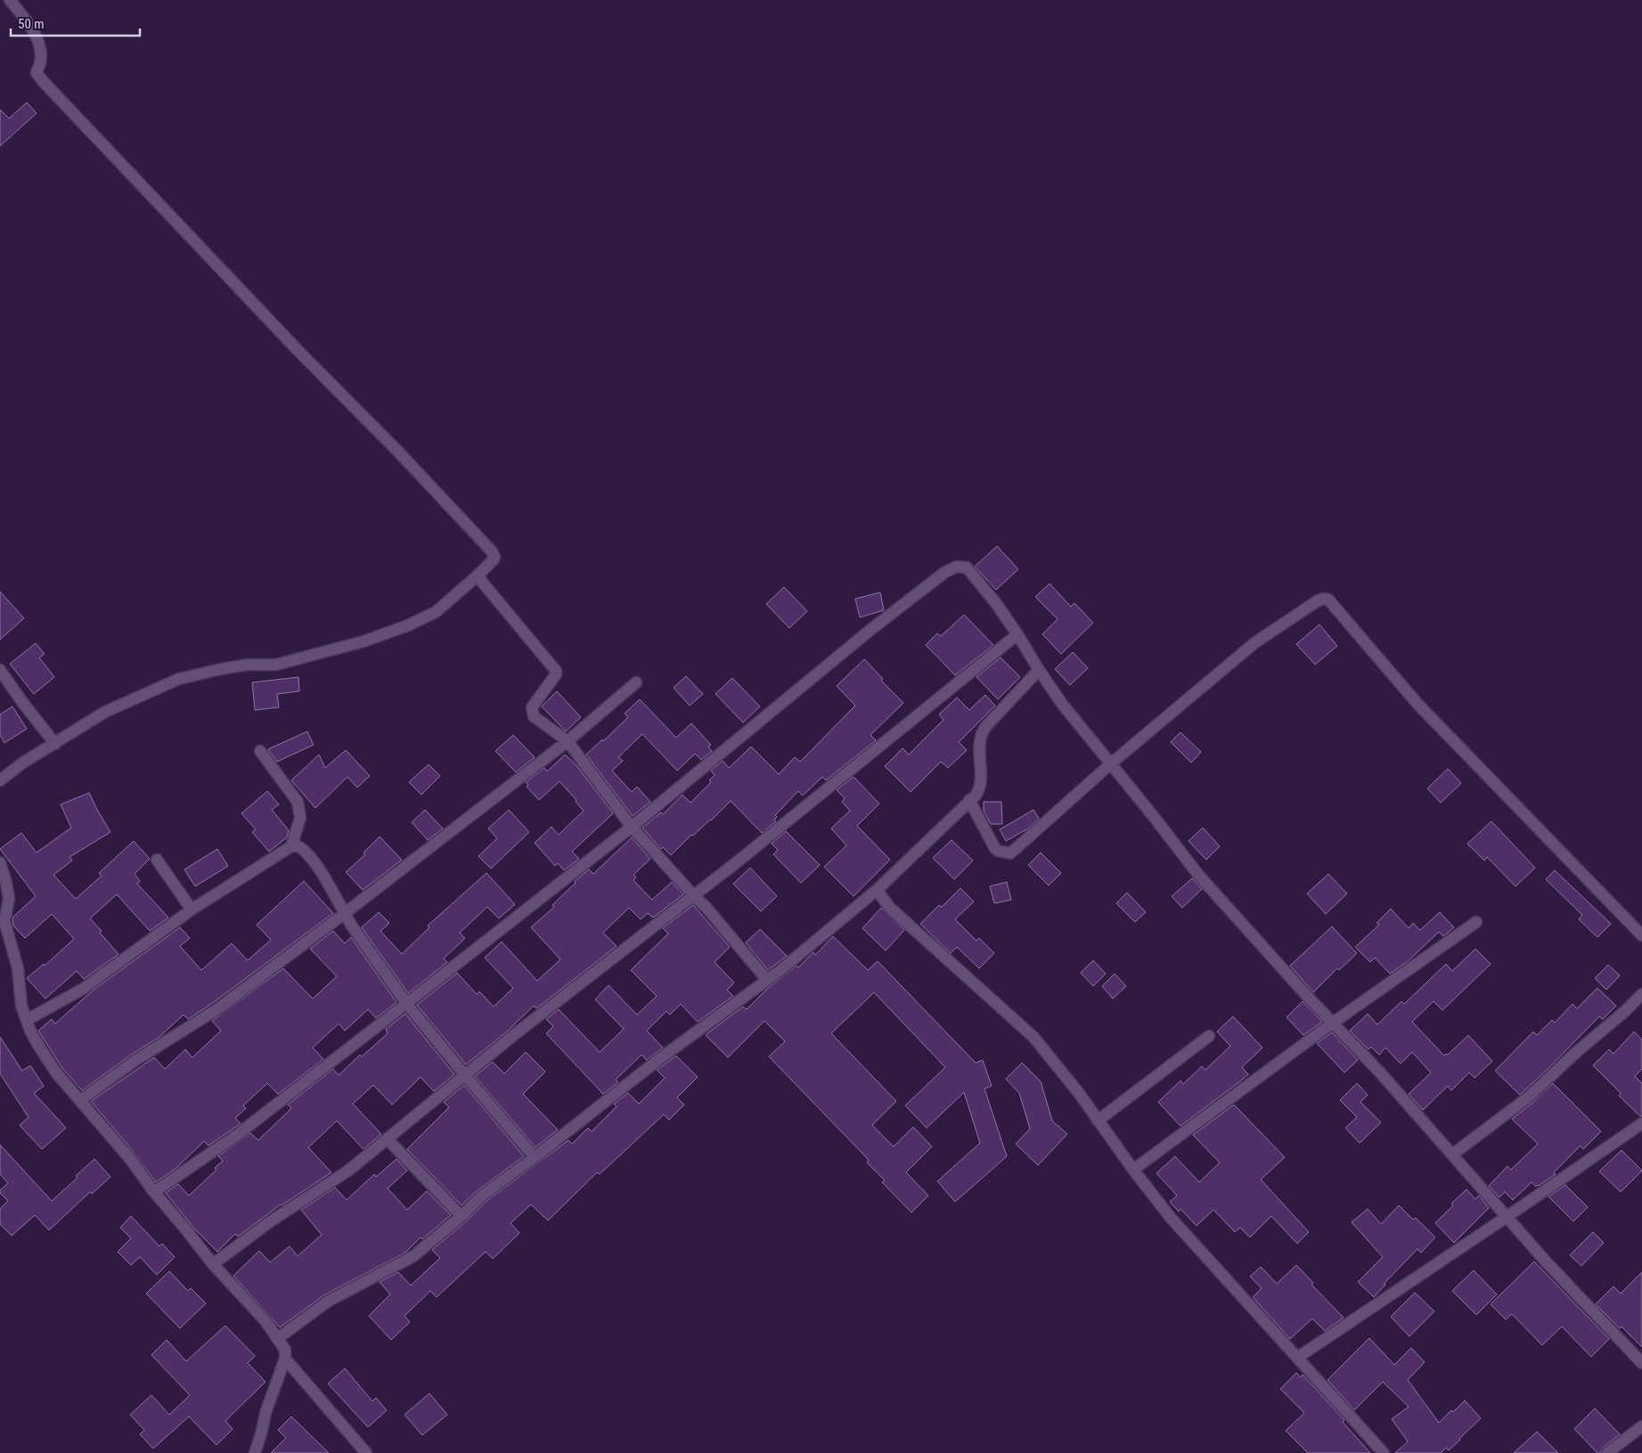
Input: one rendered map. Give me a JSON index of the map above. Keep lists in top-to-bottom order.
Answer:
{
  "scale_bar": "50 m"
}
